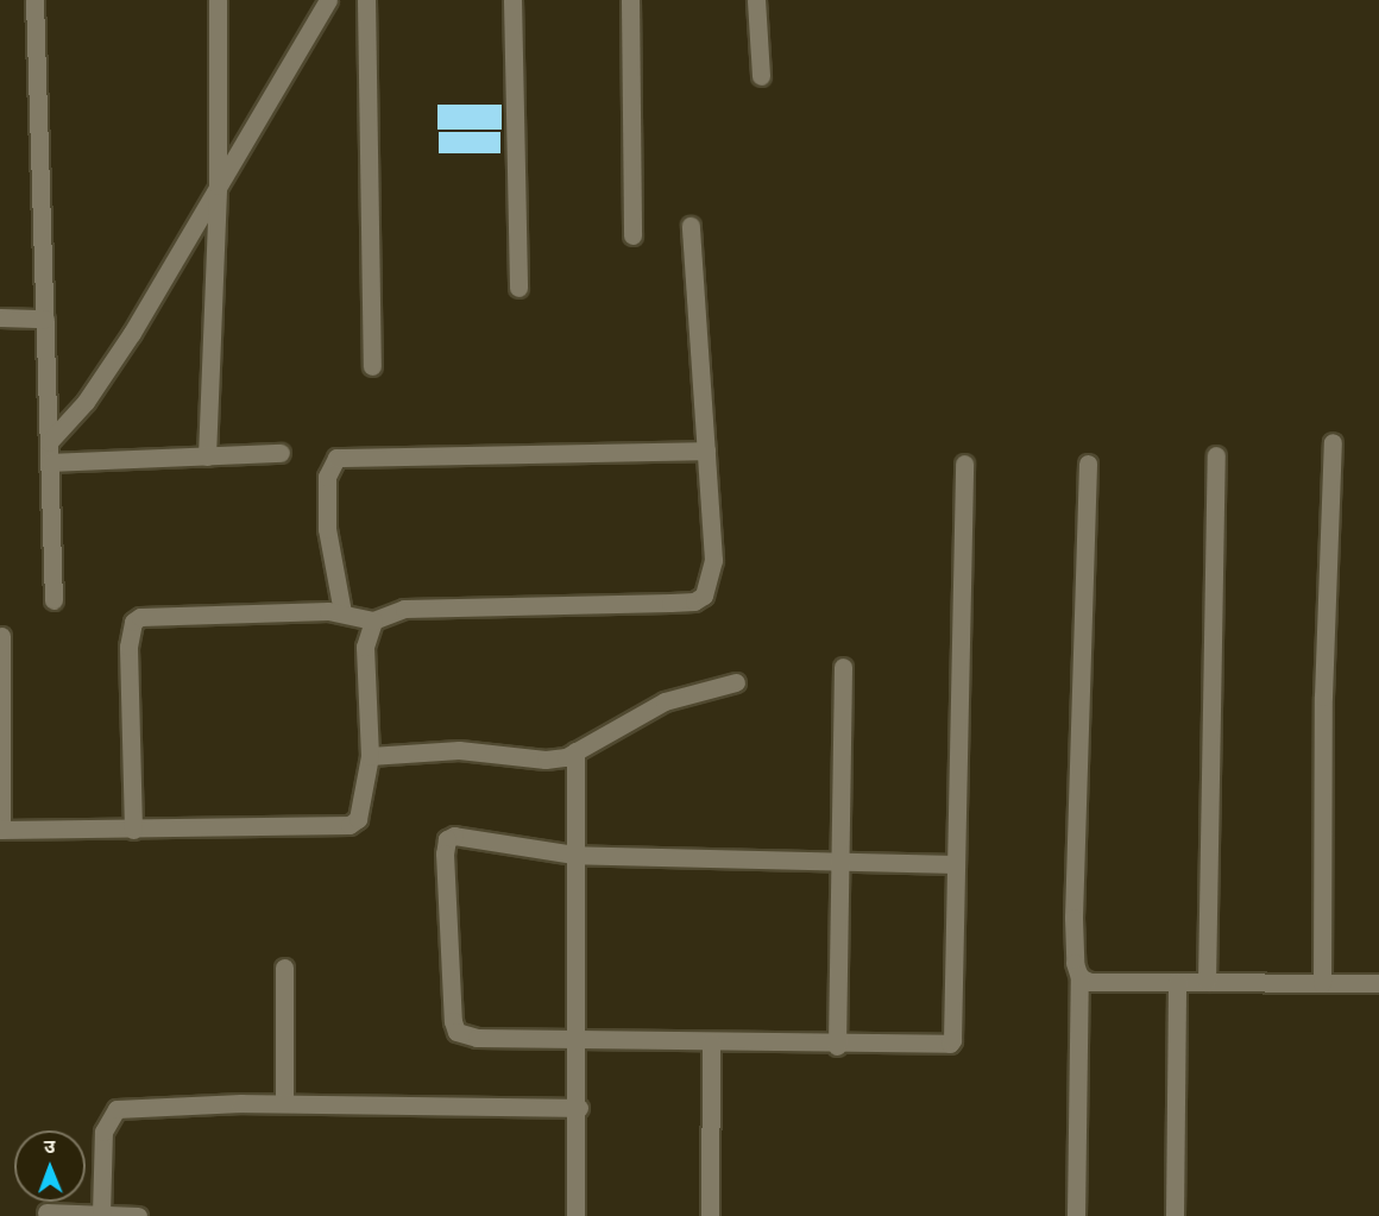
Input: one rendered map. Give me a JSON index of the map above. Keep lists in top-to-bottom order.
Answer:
{
  "north": "top"
}
